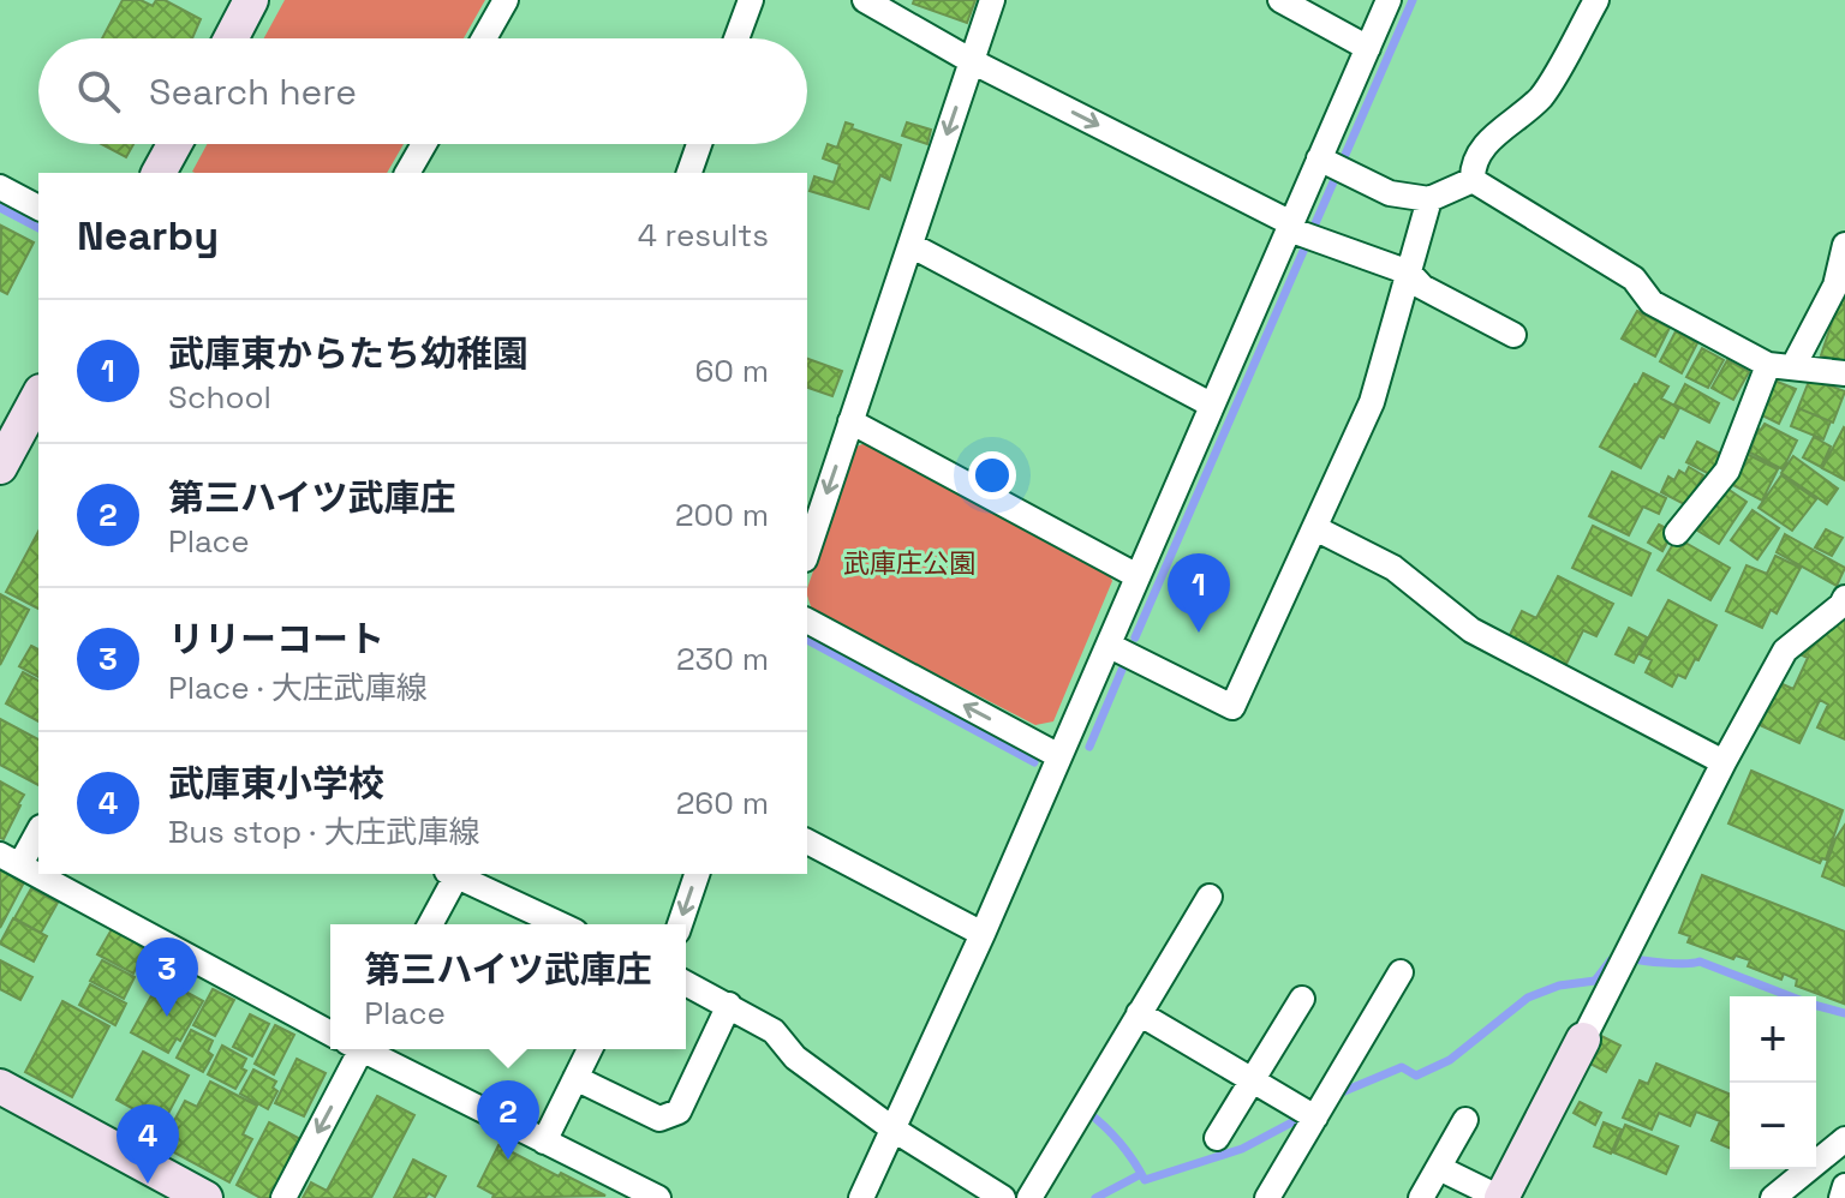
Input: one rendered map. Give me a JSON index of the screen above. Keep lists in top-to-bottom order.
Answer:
{
  "parks": ["武庫庄公園"],
  "page": {
    "search": "Search here",
    "heading": ["Nearby", "4 results"],
    "list": [
      {
        "mark": "1",
        "name": "武庫東からたち幼稚園",
        "note": "School",
        "value": "60 m"
      },
      {
        "mark": "2",
        "name": "第三ハイツ武庫庄",
        "note": "Place",
        "value": "200 m"
      },
      {
        "mark": "3",
        "name": "リリーコート",
        "note": "Place · 大庄武庫線",
        "value": "230 m"
      },
      {
        "mark": "4",
        "name": "武庫東小学校",
        "note": "Bus stop · 大庄武庫線",
        "value": "260 m"
      }
    ],
    "pins": [
      "1",
      "3",
      "2",
      "4"
    ],
    "popup": ["第三ハイツ武庫庄", "Place"],
    "map_buttons": ["+", "−"]
  }
}
